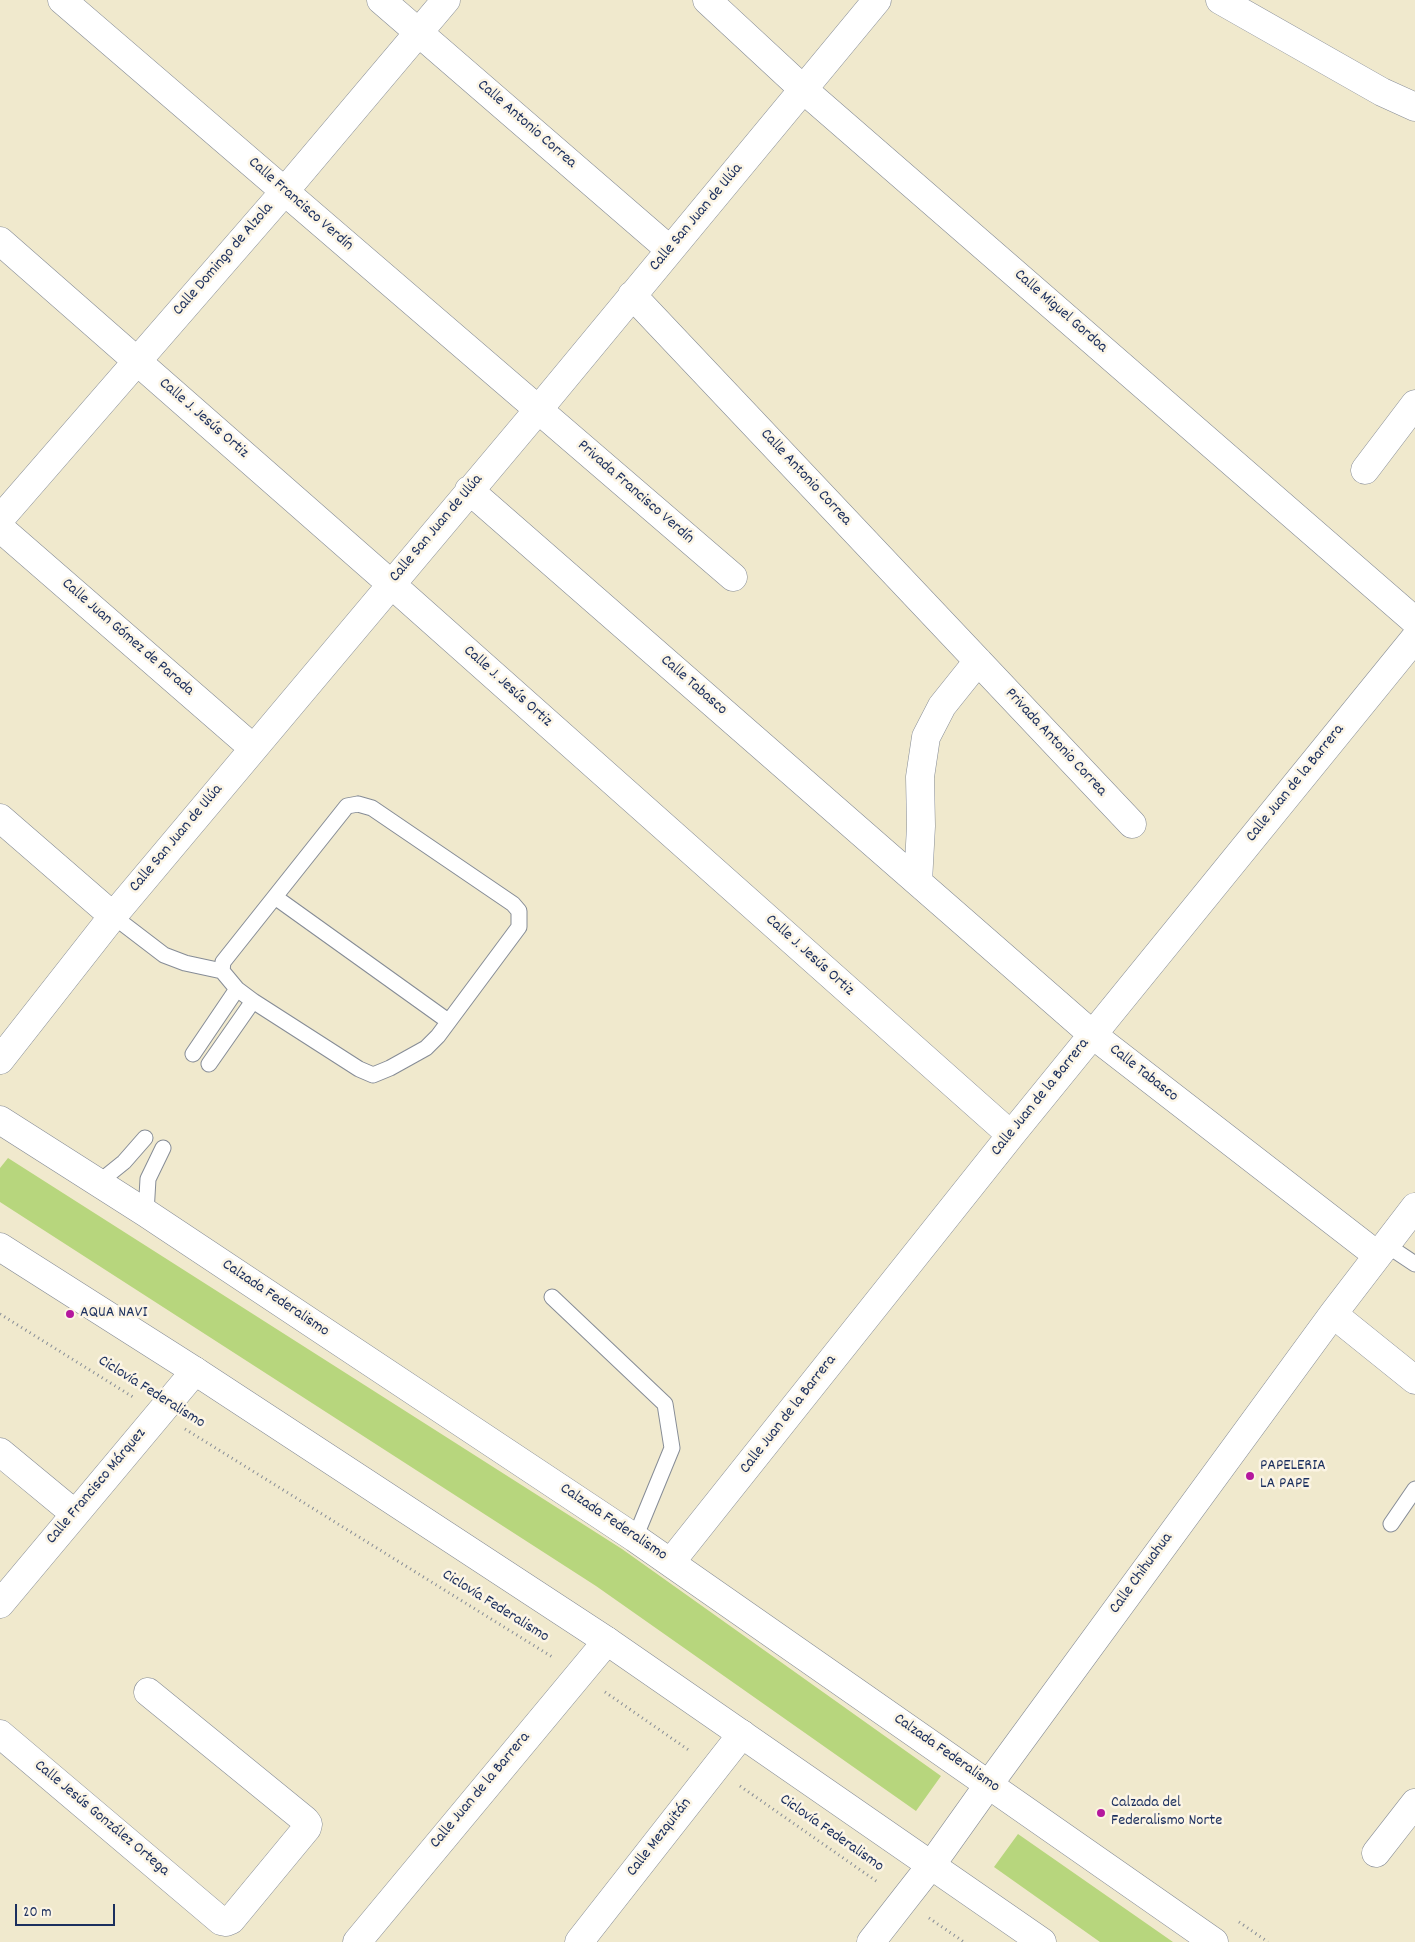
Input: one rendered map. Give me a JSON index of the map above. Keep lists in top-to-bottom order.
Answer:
{
  "streets": {
    "street": [
      "Calle Antonio Correa",
      "Calle Francisco Verdín",
      "Calle San Juan de Ulúa",
      "Calle Domingo de Alzola",
      "Calle Miguel Gordoa",
      "Calle J. Jesús Ortiz",
      "Privada Francisco Verdín",
      "Calle Juan Gómez de Parada",
      "Calle Tabasco",
      "Privada Antonio Correa",
      "Calle Juan de la Barrera",
      "Calzada Federalismo",
      "Calle Francisco Márquez",
      "Calle Chihuahua",
      "Calle Jesús González Ortega",
      "Calle Mezquitán"
    ],
    "path": ["Ciclovía Federalismo"]
  },
  "crossings": [
    ["Calle Antonio Correa", "Calle San Juan de Ulúa"],
    ["Calle Antonio Correa", "Calle Domingo de Alzola"],
    ["Calle Antonio Correa", "Privada Antonio Correa"],
    ["Calle Francisco Verdín", "Calle San Juan de Ulúa"],
    ["Calle Francisco Verdín", "Calle Domingo de Alzola"],
    ["Calle Francisco Verdín", "Privada Francisco Verdín"],
    ["Calle San Juan de Ulúa", "Calle Miguel Gordoa"],
    ["Calle San Juan de Ulúa", "Calle J. Jesús Ortiz"],
    ["Calle San Juan de Ulúa", "Privada Francisco Verdín"],
    ["Calle San Juan de Ulúa", "Calle Juan Gómez de Parada"],
    ["Calle San Juan de Ulúa", "Calle Tabasco"],
    ["Calle Domingo de Alzola", "Calle J. Jesús Ortiz"],
    ["Calle J. Jesús Ortiz", "Calle Juan de la Barrera"],
    ["Calle Tabasco", "Calle Juan de la Barrera"],
    ["Calle Tabasco", "Calle Chihuahua"],
    ["Calle Juan de la Barrera", "Calzada Federalismo"],
    ["Calle Juan de la Barrera", "Ciclovía Federalismo"],
    ["Calzada Federalismo", "Calle Chihuahua"],
    ["Ciclovía Federalismo", "Calle Francisco Márquez"],
    ["Ciclovía Federalismo", "Calle Chihuahua"],
    ["Ciclovía Federalismo", "Calle Mezquitán"]
  ],
  "places": ["AQUA NAVI", "PAPELERIA LA PAPE", "Calzada del Federalismo Norte"],
  "scale_bar": "20 m"
}
